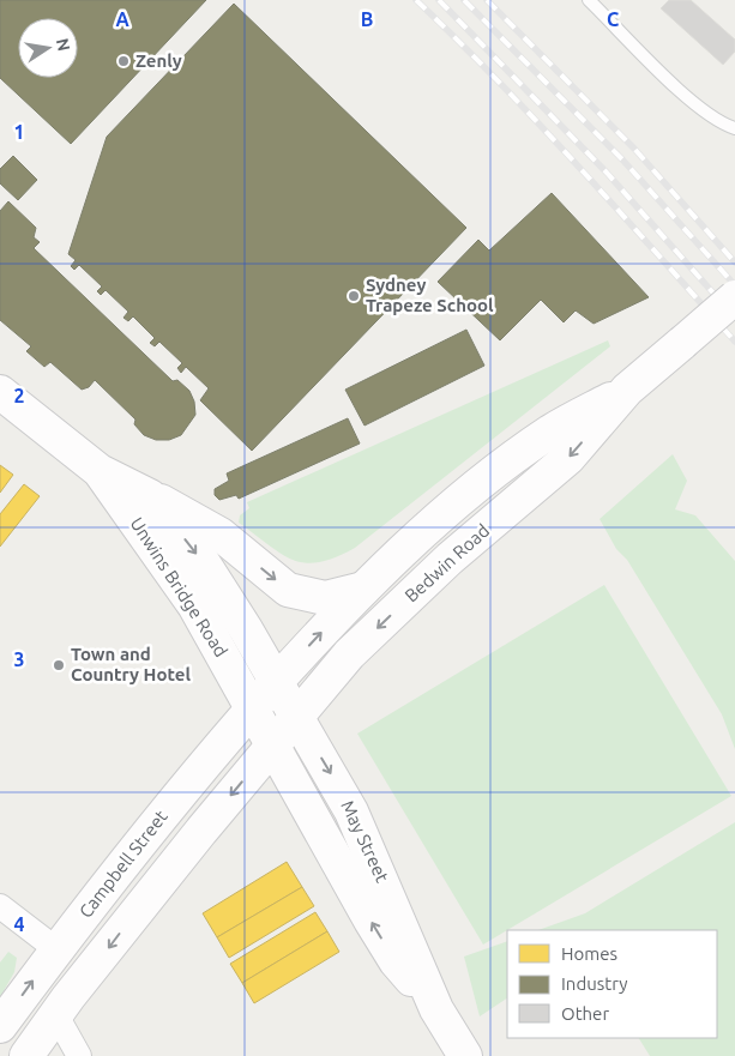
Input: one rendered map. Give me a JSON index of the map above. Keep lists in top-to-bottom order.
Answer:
{
  "streets": {
    "main road": [
      "Bedwin Road",
      "Unwins Bridge Road",
      "May Street",
      "Campbell Street"
    ]
  },
  "crossings": [
    ["Bedwin Road", "Unwins Bridge Road"],
    ["Bedwin Road", "May Street"],
    ["Bedwin Road", "Campbell Street"],
    ["Unwins Bridge Road", "May Street"],
    ["Unwins Bridge Road", "Campbell Street"],
    ["May Street", "Campbell Street"]
  ],
  "places": ["Zenly", "Sydney Trapeze School", "Town and Country Hotel"],
  "legend": ["Homes", "Industry", "Other"],
  "north": "right",
  "grid": {
    "columns": ["A", "B", "C"],
    "rows": [
      "1",
      "2",
      "3",
      "4"
    ]
  }
}
